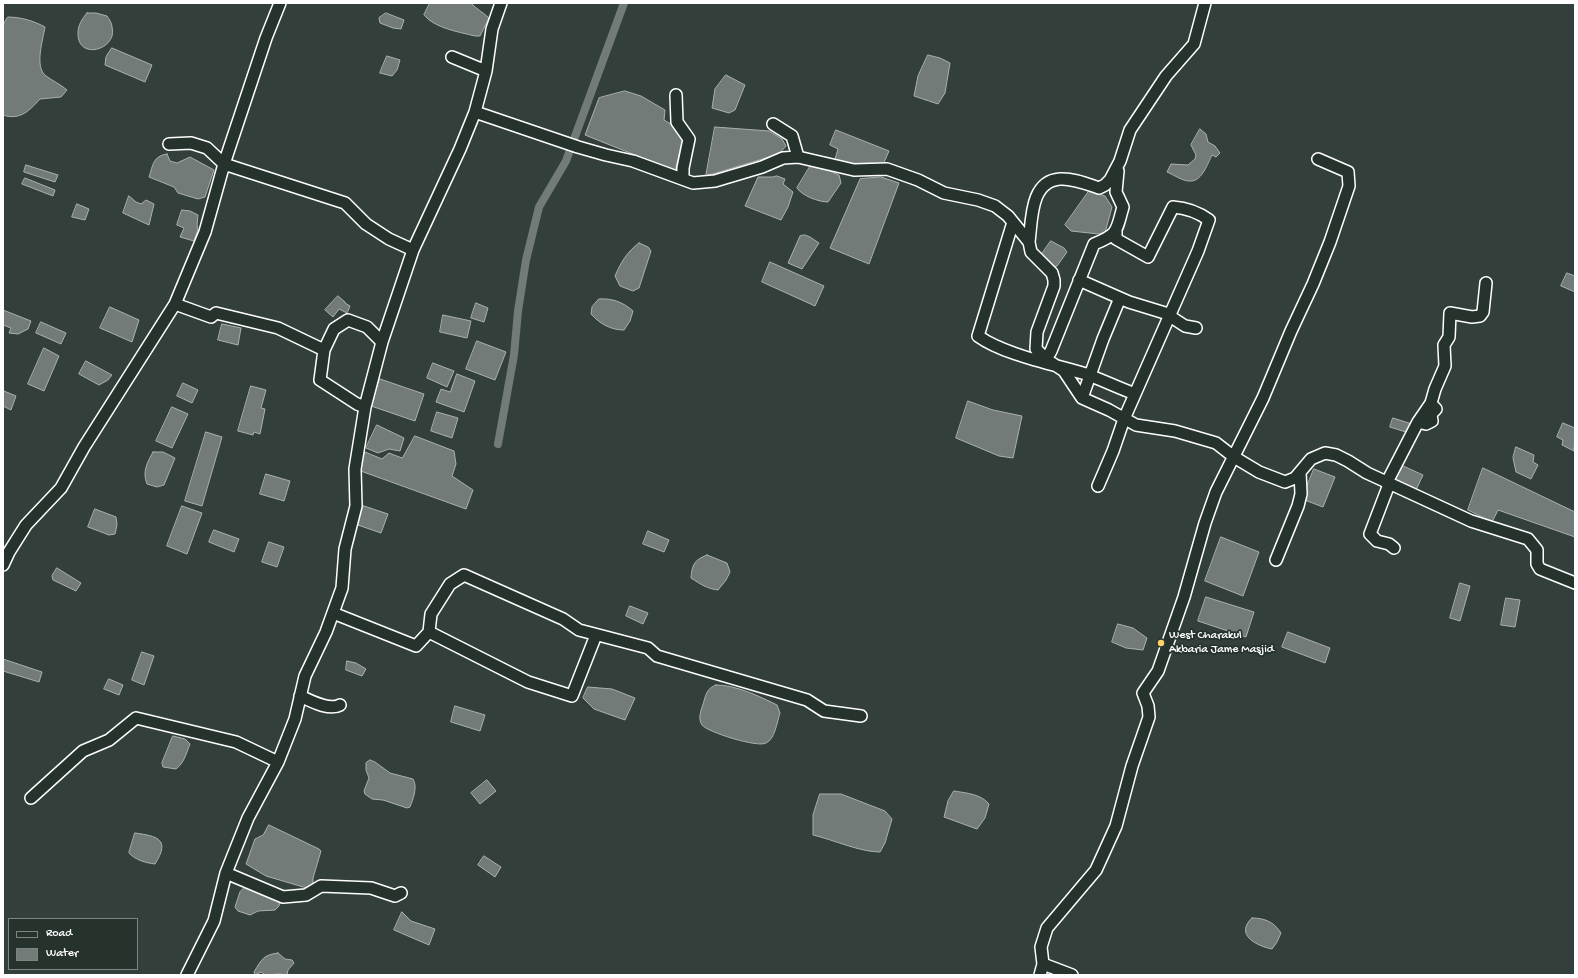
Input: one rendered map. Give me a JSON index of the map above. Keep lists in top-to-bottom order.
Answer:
{
  "places": ["West Charakul Akbaria Jame Masjid"],
  "legend": ["Road", "Water"]
}
